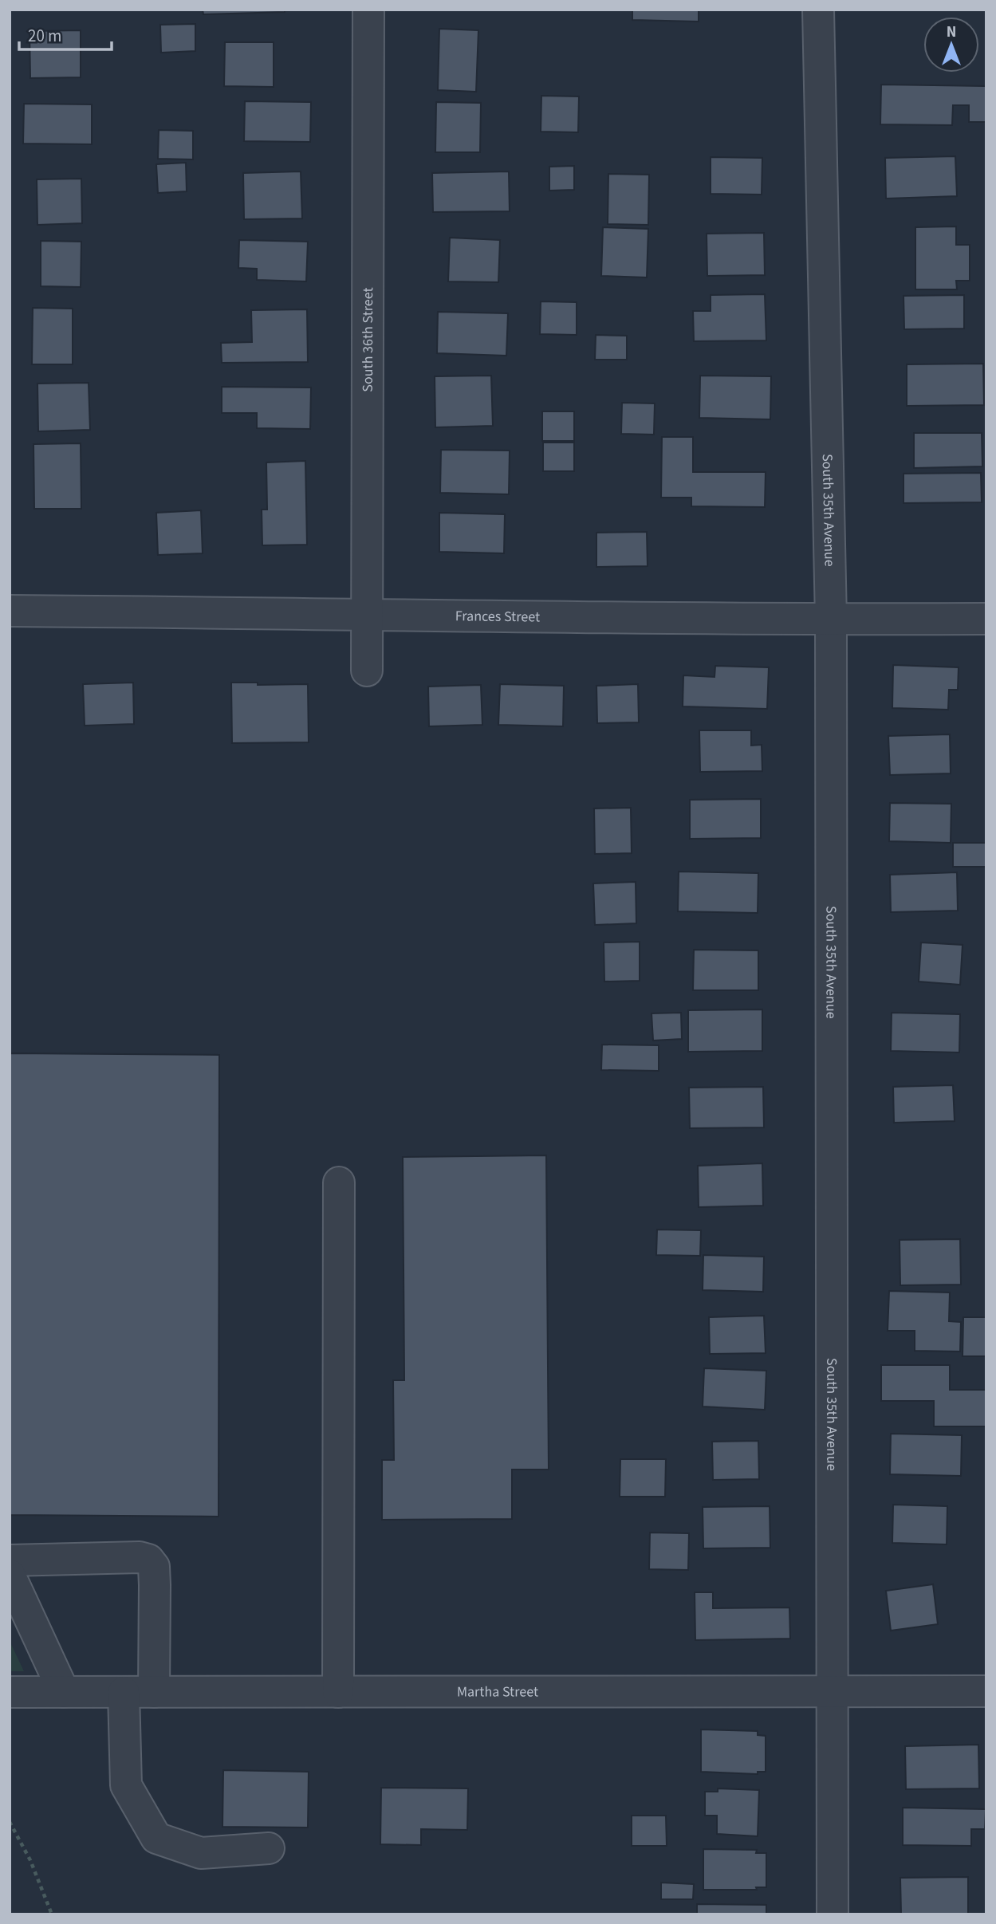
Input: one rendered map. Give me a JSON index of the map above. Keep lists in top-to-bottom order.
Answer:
{
  "streets": {
    "street": [
      "South 36th Street",
      "South 35th Avenue",
      "Frances Street",
      "Martha Street"
    ]
  },
  "crossings": [
    ["South 36th Street", "Frances Street"],
    ["South 35th Avenue", "Frances Street"],
    ["South 35th Avenue", "Martha Street"]
  ],
  "scale_bar": "20 m",
  "north": "top"
}
